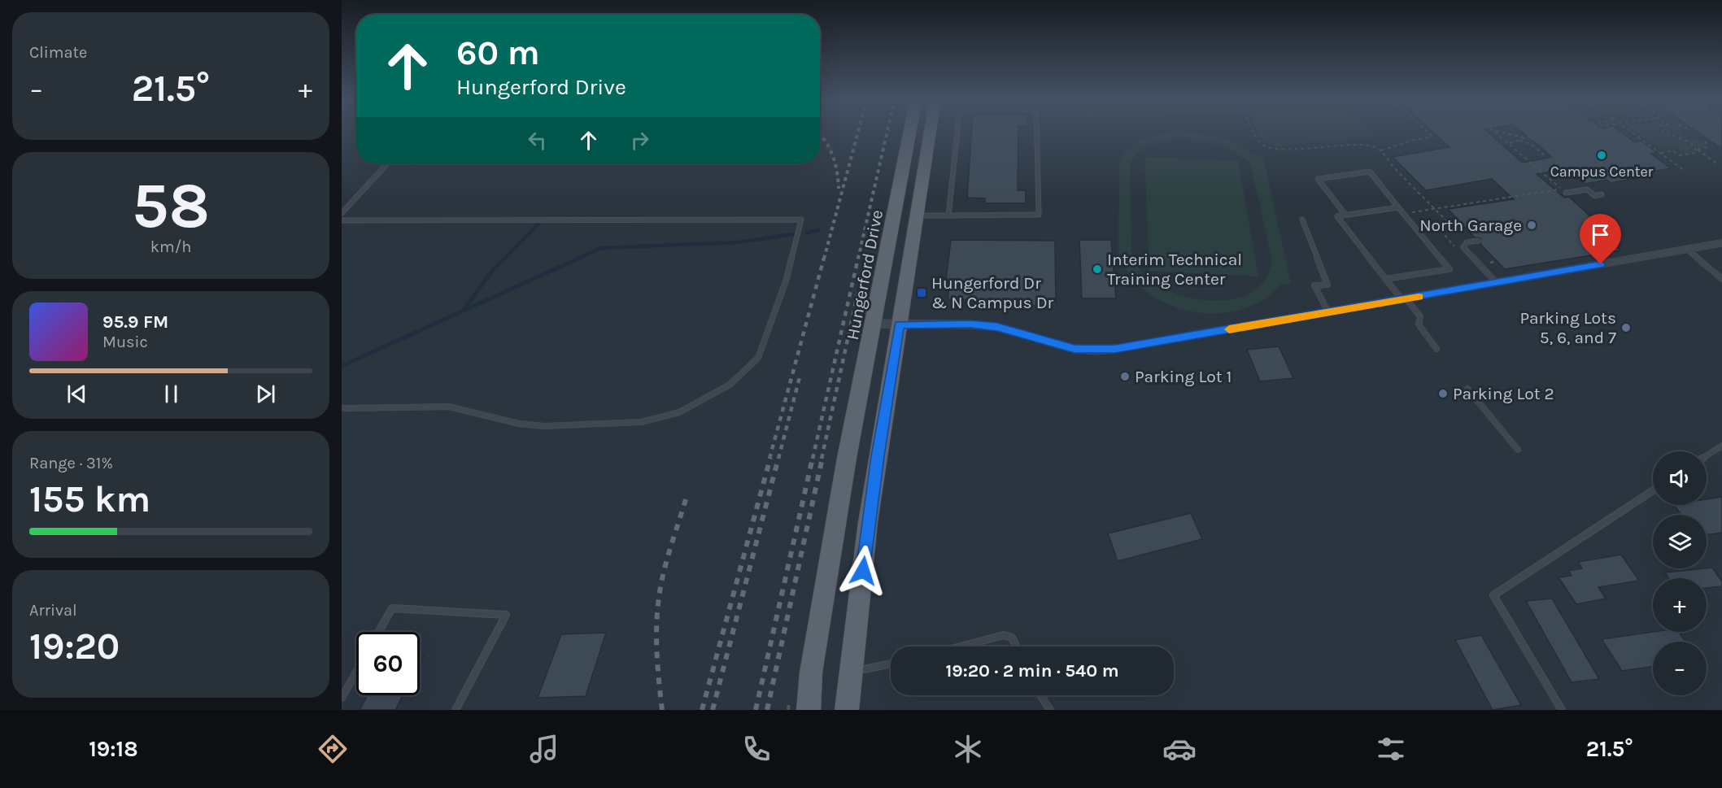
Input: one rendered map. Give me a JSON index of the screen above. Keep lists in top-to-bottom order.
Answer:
{
  "streets": {
    "main road": ["Hungerford Drive"]
  },
  "places": {
    "other": [
      "Campus Center",
      "North Garage",
      "Interim Technical Training Center",
      "Parking Lots 5, 6, and 7",
      "Parking Lot 1",
      "Parking Lot 2"
    ],
    "transit": ["Hungerford Dr & N Campus Dr"]
  },
  "page": {
    "tile": [
      "Climate",
      ["58", "km/h"],
      ["Range · 31%", "155 km"],
      ["Arrival", "19:20"]
    ],
    "turn": ["60 m", "Hungerford Drive"],
    "heat": ["−", "21.5°", "+"],
    "song": ["95.9 FM", "Music"],
    "map_buttons": ["+", "−"],
    "limit": "60",
    "trip": "19:20 · 2 min · 540 m",
    "tabs": ["19:18", "21.5°"]
  }
}
